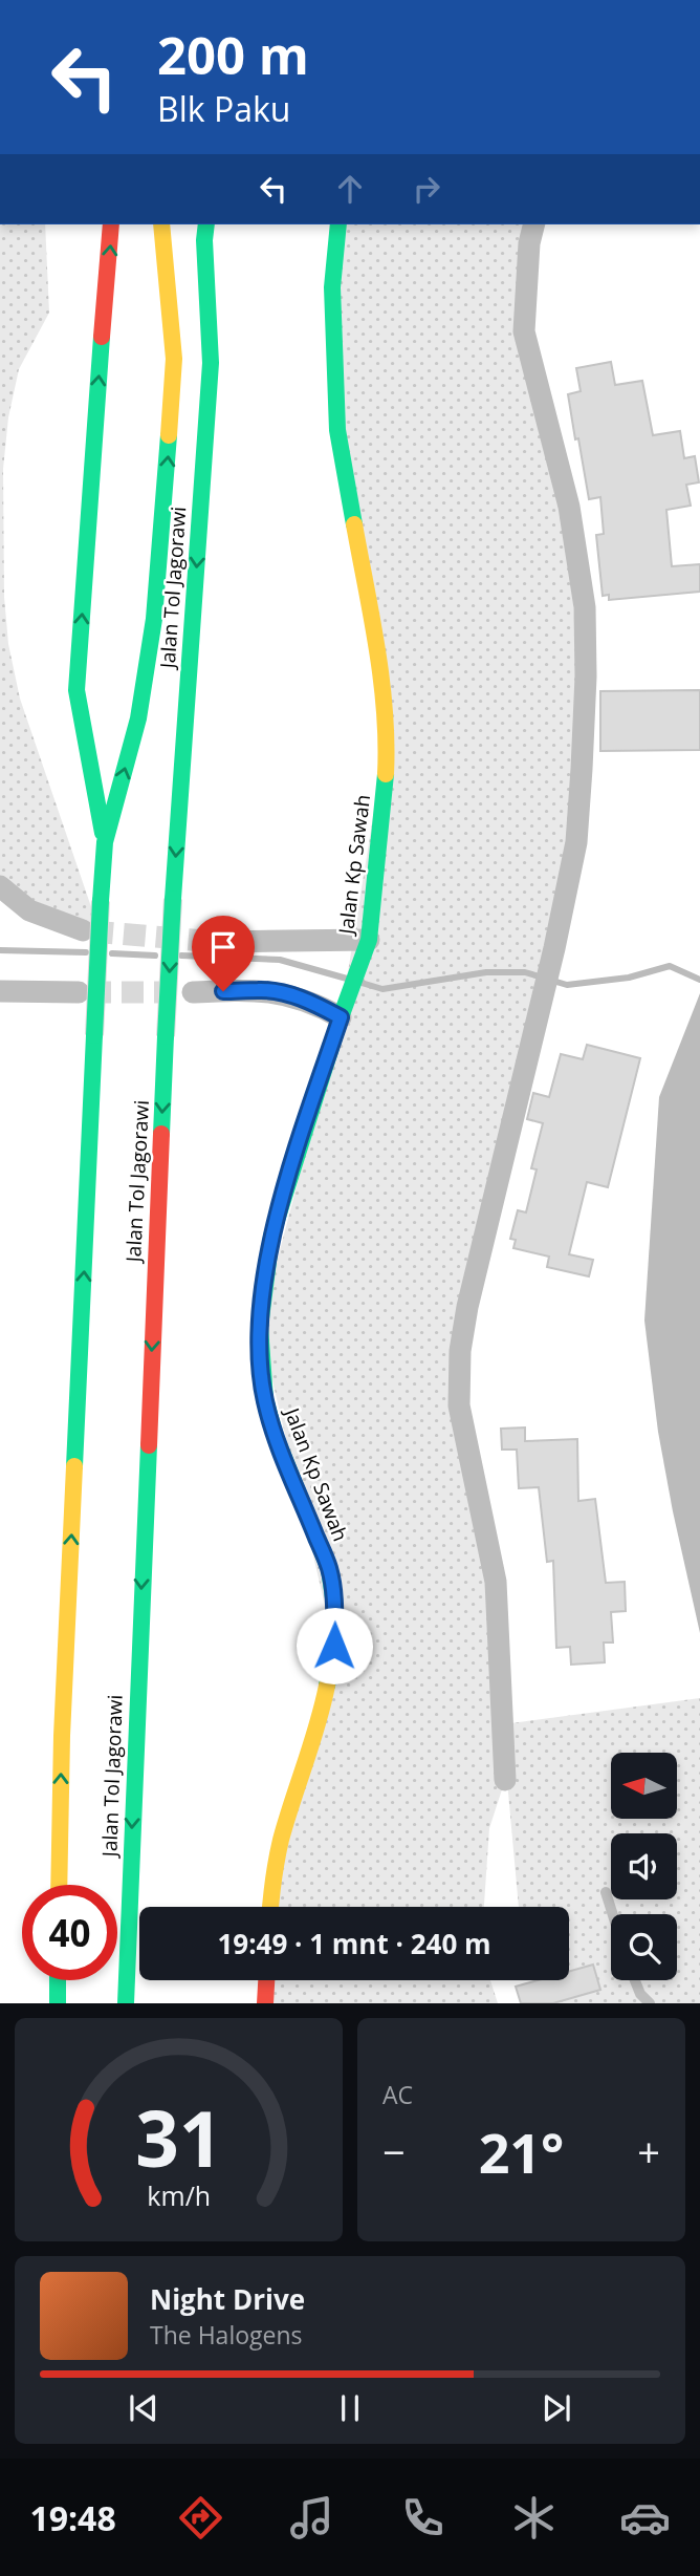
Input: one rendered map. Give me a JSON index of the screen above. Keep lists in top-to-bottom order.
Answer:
{
  "streets": {
    "main road": ["Jalan Tol Jagorawi", "Jalan Kp Sawah"]
  },
  "north": "left",
  "page": {
    "turn": ["200 m", "Blk Paku"],
    "limit": "40",
    "trip": "19:49 · 1 mnt · 240 m",
    "tile": "AC",
    "heat": ["−", "21°", "+"],
    "song": ["Night Drive", "The Halogens"],
    "tabs": "19:48",
    "gauge": ["31", "km/h"]
  }
}
